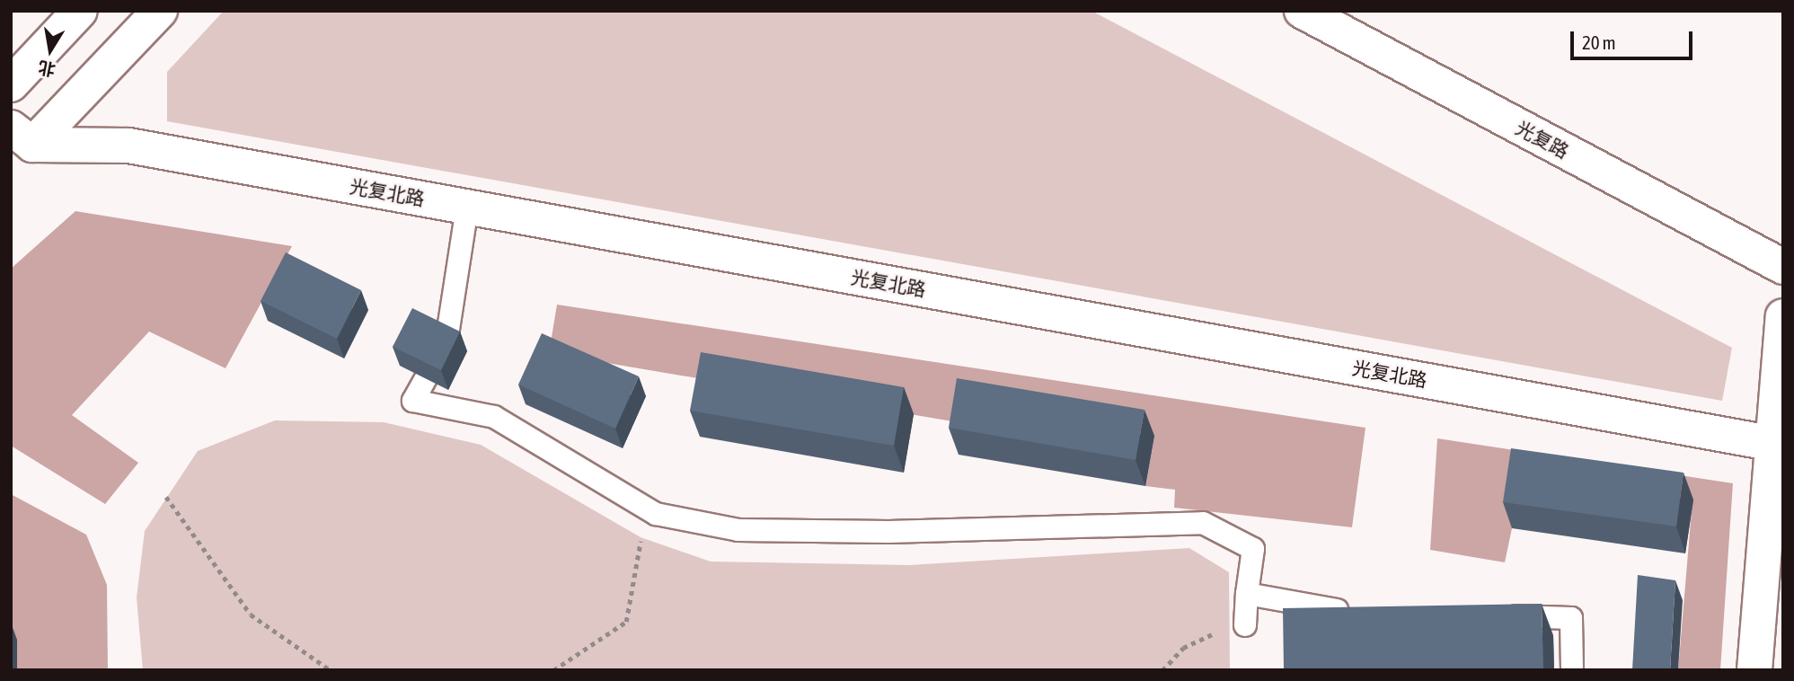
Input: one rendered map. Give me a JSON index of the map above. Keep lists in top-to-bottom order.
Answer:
{
  "streets": {
    "street": ["光复路", "光复北路"]
  },
  "scale_bar": "20 m",
  "north": "bottom"
}
